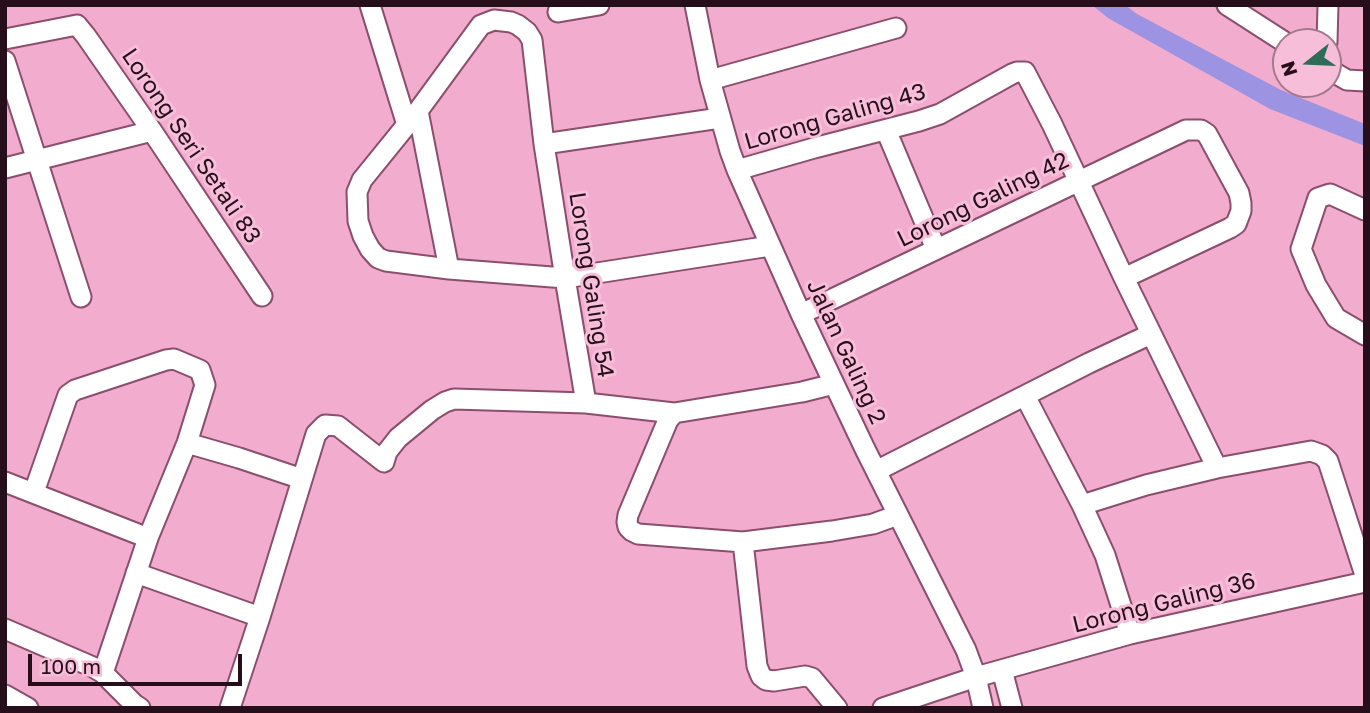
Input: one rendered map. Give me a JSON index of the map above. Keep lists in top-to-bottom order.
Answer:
{
  "streets": {
    "street": [
      "Lorong Galing 43",
      "Lorong Seri Setali 83",
      "Lorong Galing 42",
      "Lorong Galing 54",
      "Jalan Galing 2",
      "Lorong Galing 36"
    ]
  },
  "crossings": [
    ["Lorong Galing 43", "Lorong Galing 42"],
    ["Lorong Galing 43", "Jalan Galing 2"],
    ["Lorong Galing 42", "Jalan Galing 2"],
    ["Jalan Galing 2", "Lorong Galing 36"]
  ],
  "scale_bar": "100 m",
  "north": "left"
}
